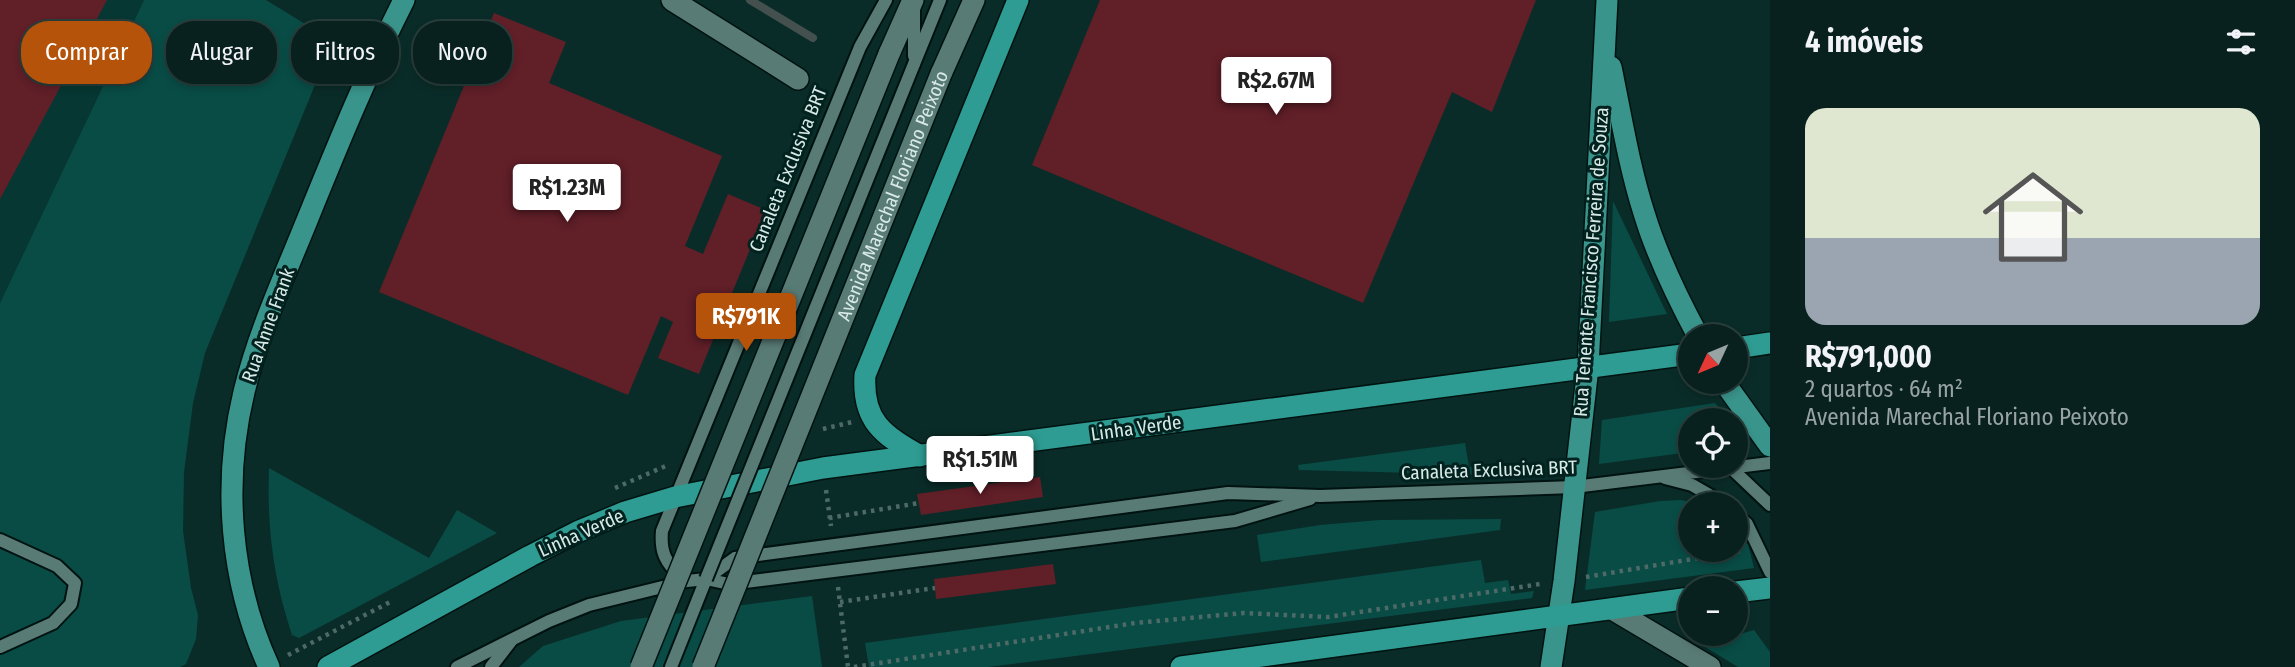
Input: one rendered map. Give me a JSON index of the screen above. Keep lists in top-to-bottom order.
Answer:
{
  "streets": {
    "highway": ["Linha Verde"],
    "main road": ["Rua Tenente Francisco Ferreira de Souza", "Rua Anne Frank"],
    "street": ["Avenida Marechal Floriano Peixoto"],
    "lane": ["Canaleta Exclusiva BRT"]
  },
  "crossings": [
    ["Canaleta Exclusiva BRT", "Rua Tenente Francisco Ferreira de Souza"],
    ["Canaleta Exclusiva BRT", "Linha Verde"],
    ["Rua Tenente Francisco Ferreira de Souza", "Linha Verde"]
  ],
  "north": "bottom left",
  "page": {
    "heading": "4 imóveis",
    "chip": [
      "Comprar",
      "Alugar",
      "Filtros",
      "Novo"
    ],
    "price": [
      "R$2.67M",
      "R$1.23M",
      "R$791K",
      "R$1.51M"
    ],
    "list": [
      {
        "name": "R$791,000",
        "note": "2 quartos · 64 m² · Avenida Marechal Floriano Peixoto"
      }
    ],
    "map_buttons": ["+", "−"]
  }
}
